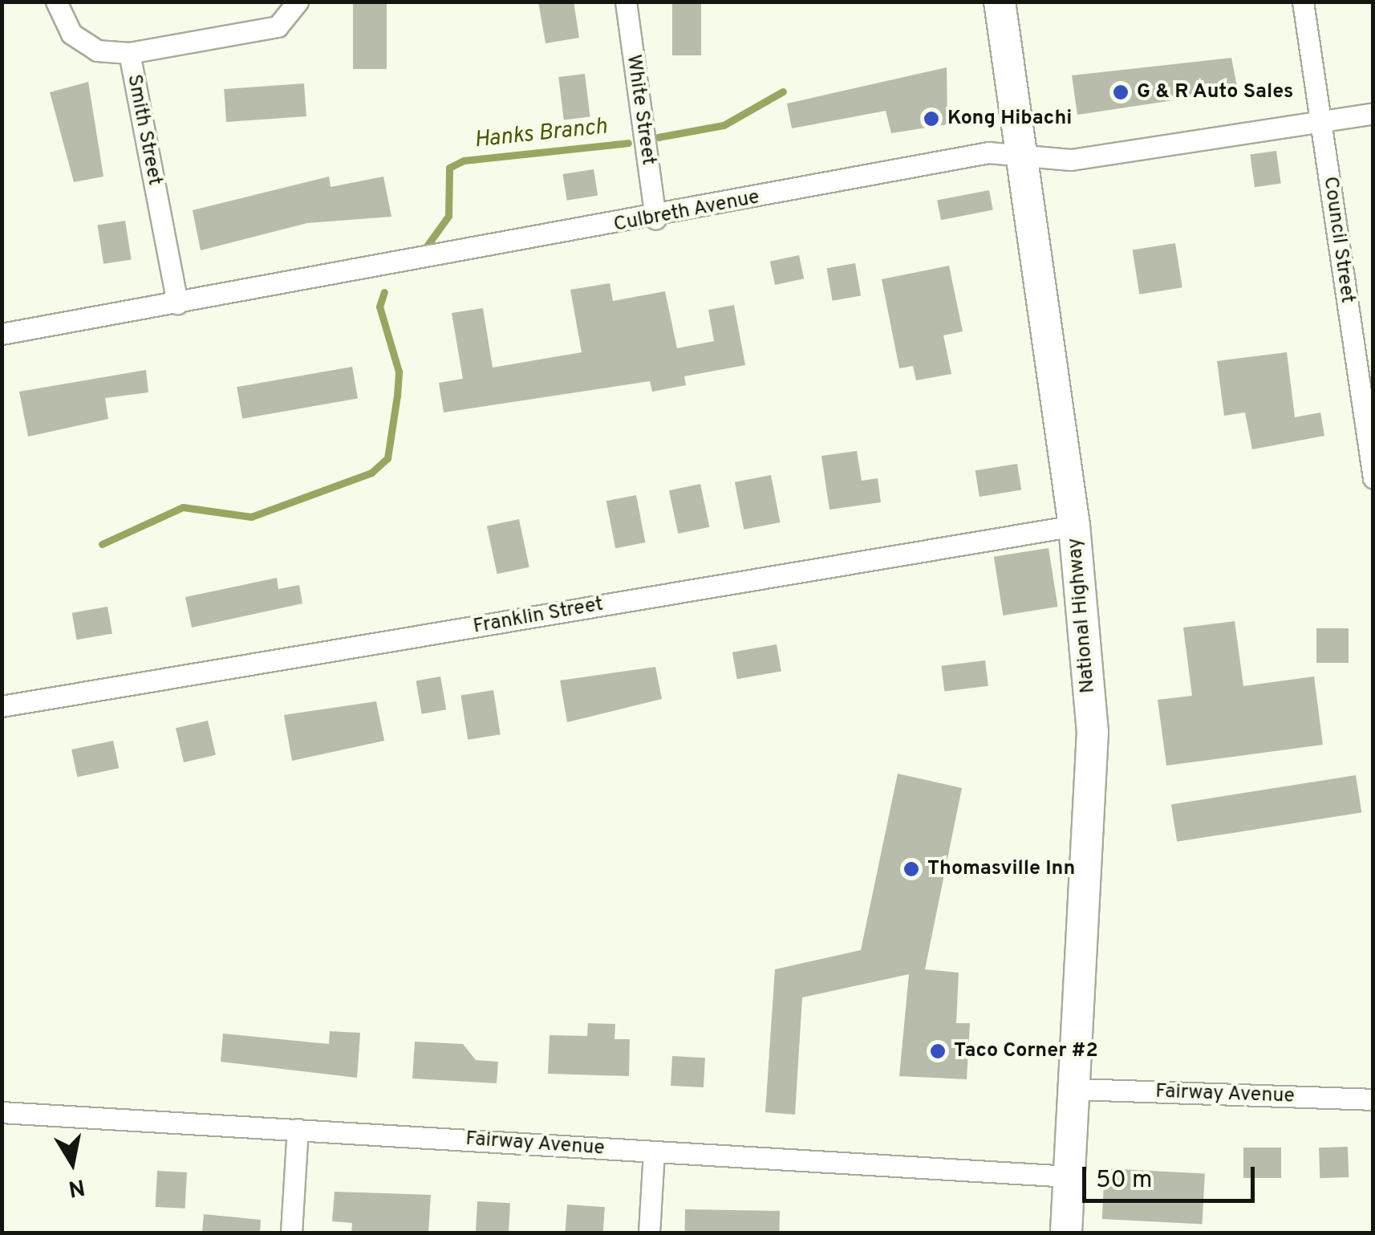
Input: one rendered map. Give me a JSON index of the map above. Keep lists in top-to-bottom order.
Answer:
{
  "streets": {
    "main road": ["National Highway"],
    "street": [
      "White Street",
      "Smith Street",
      "Culbreth Avenue",
      "Council Street",
      "Franklin Street",
      "Fairway Avenue"
    ]
  },
  "crossings": [
    ["White Street", "Culbreth Avenue"],
    ["Smith Street", "Culbreth Avenue"],
    ["Culbreth Avenue", "Council Street"],
    ["Culbreth Avenue", "National Highway"],
    ["National Highway", "Franklin Street"],
    ["National Highway", "Fairway Avenue"]
  ],
  "water": ["Hanks Branch"],
  "places": [
    "G & R Auto Sales",
    "Kong Hibachi",
    "Thomasville Inn",
    "Taco Corner #2"
  ],
  "scale_bar": "50 m",
  "north": "bottom"
}
